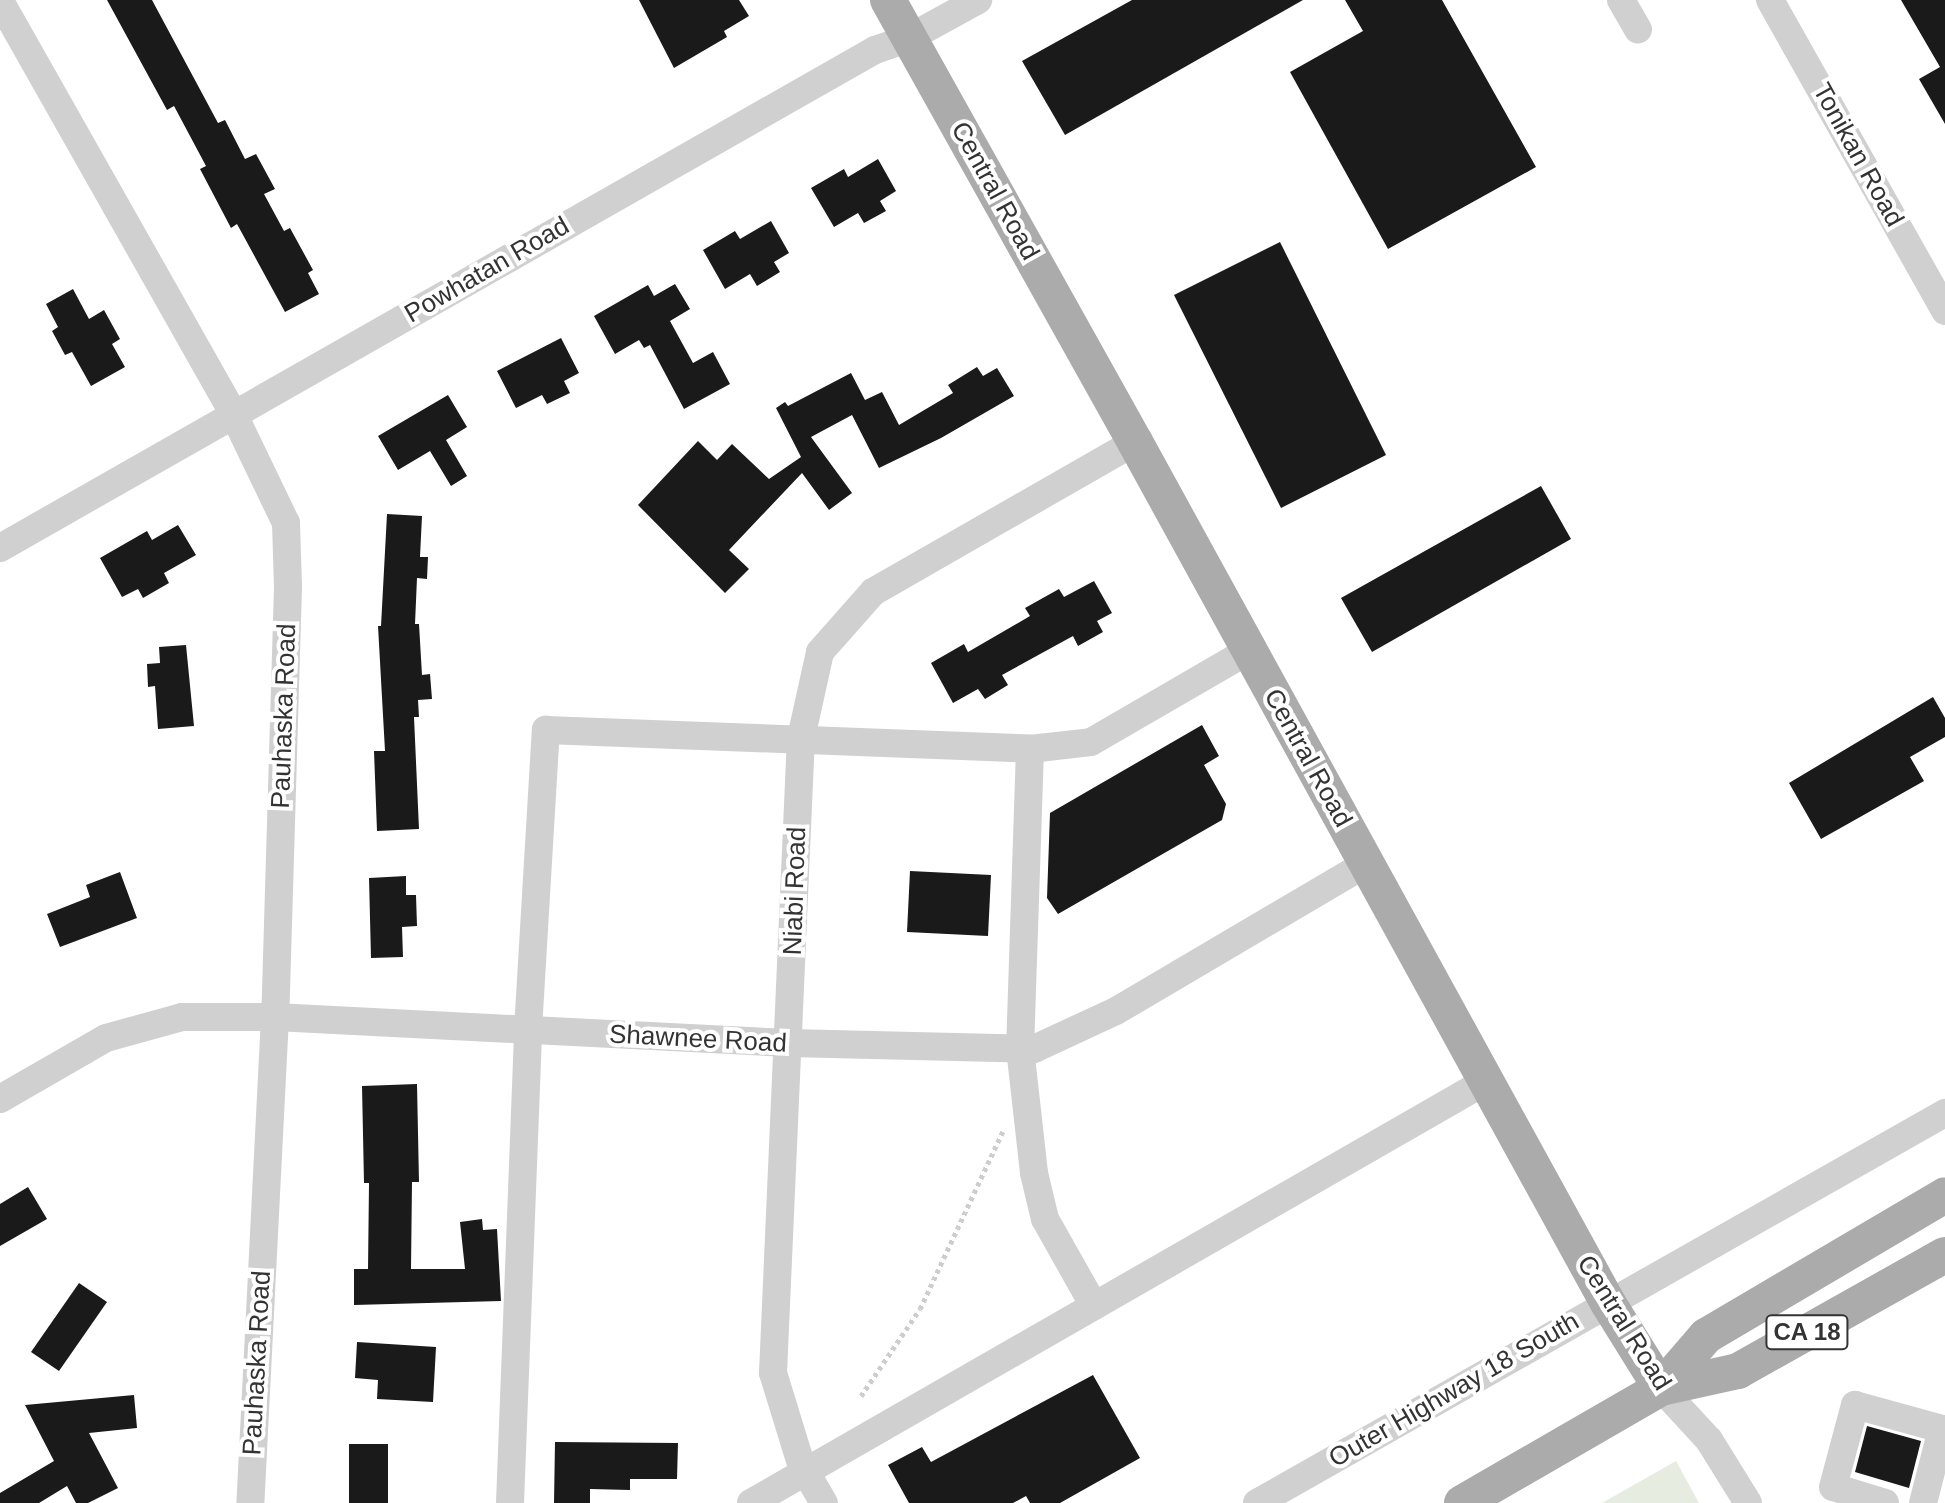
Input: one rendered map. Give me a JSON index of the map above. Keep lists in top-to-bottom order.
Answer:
{
  "streets": {
    "main road": ["Central Road", "CA 18"],
    "street": [
      "Tonikan Road",
      "Powhatan Road",
      "Pauhaska Road",
      "Niabi Road",
      "Shawnee Road",
      "Outer Highway 18 South"
    ]
  },
  "crossings": [
    ["Central Road", "Powhatan Road"],
    ["Central Road", "Niabi Road"],
    ["Central Road", "Shawnee Road"],
    ["Central Road", "CA 18"],
    ["Central Road", "Outer Highway 18 South"],
    ["Powhatan Road", "Pauhaska Road"],
    ["Pauhaska Road", "Shawnee Road"],
    ["Niabi Road", "Shawnee Road"]
  ]
}
